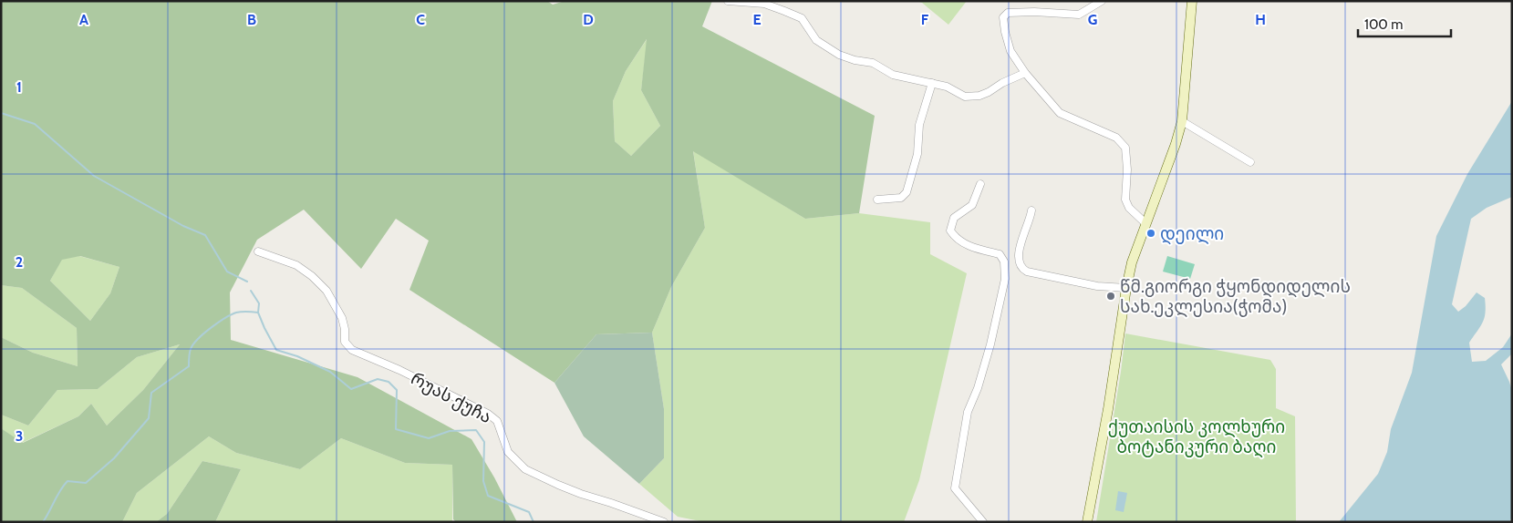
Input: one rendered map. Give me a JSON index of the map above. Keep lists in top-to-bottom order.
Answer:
{
  "streets": {
    "street": ["რუას ქუჩა"]
  },
  "parks": ["ქუთაისის კოლხური ბოტანიკური ბაღი"],
  "places": ["დეილი", "წმ.გიორგი ჭყონდიდელის სახ.ეკლესია(ჭომა)"],
  "scale_bar": "100 m",
  "grid": {
    "columns": [
      "A",
      "B",
      "C",
      "D",
      "E",
      "F",
      "G",
      "H"
    ],
    "rows": ["1", "2", "3"]
  }
}
